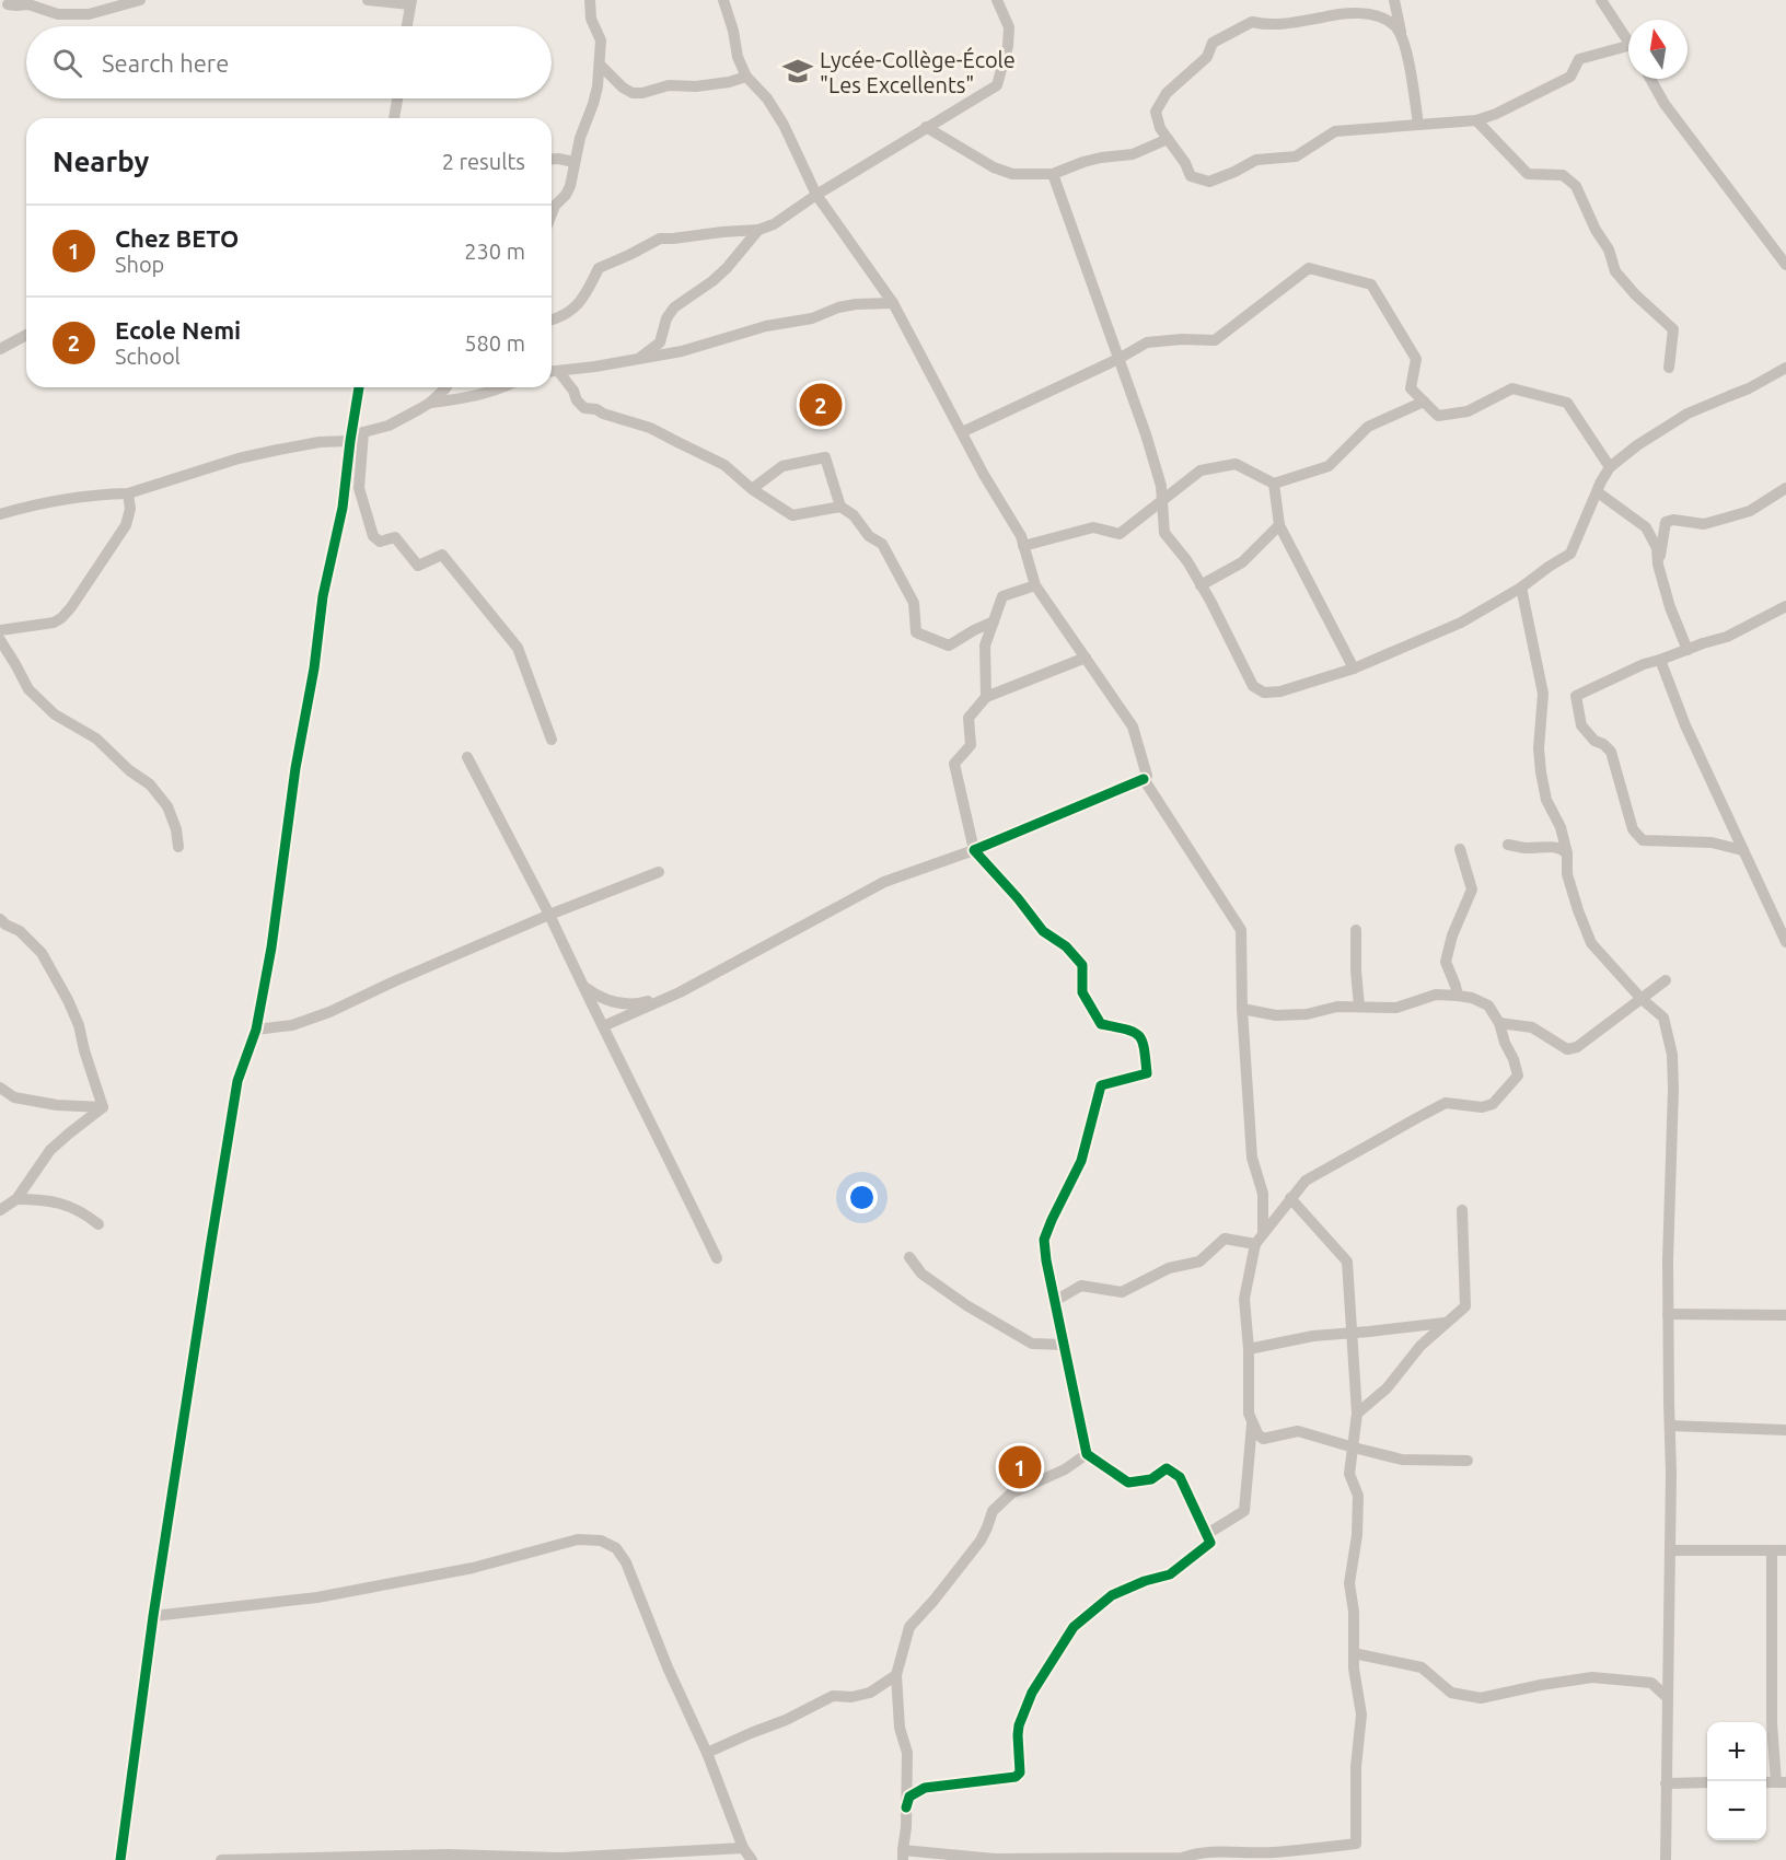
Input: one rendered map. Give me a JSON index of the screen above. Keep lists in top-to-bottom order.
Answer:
{
  "places": {
    "school or university": ["Lycée-Collège-École \"Les Excellents\""]
  },
  "north": "top",
  "page": {
    "search": "Search here",
    "heading": ["Nearby", "2 results"],
    "list": [
      {
        "mark": "1",
        "name": "Chez BETO",
        "note": "Shop",
        "value": "230 m"
      },
      {
        "mark": "2",
        "name": "Ecole Nemi",
        "note": "School",
        "value": "580 m"
      }
    ],
    "pins": ["2", "1"],
    "map_buttons": ["+", "−"]
  }
}
